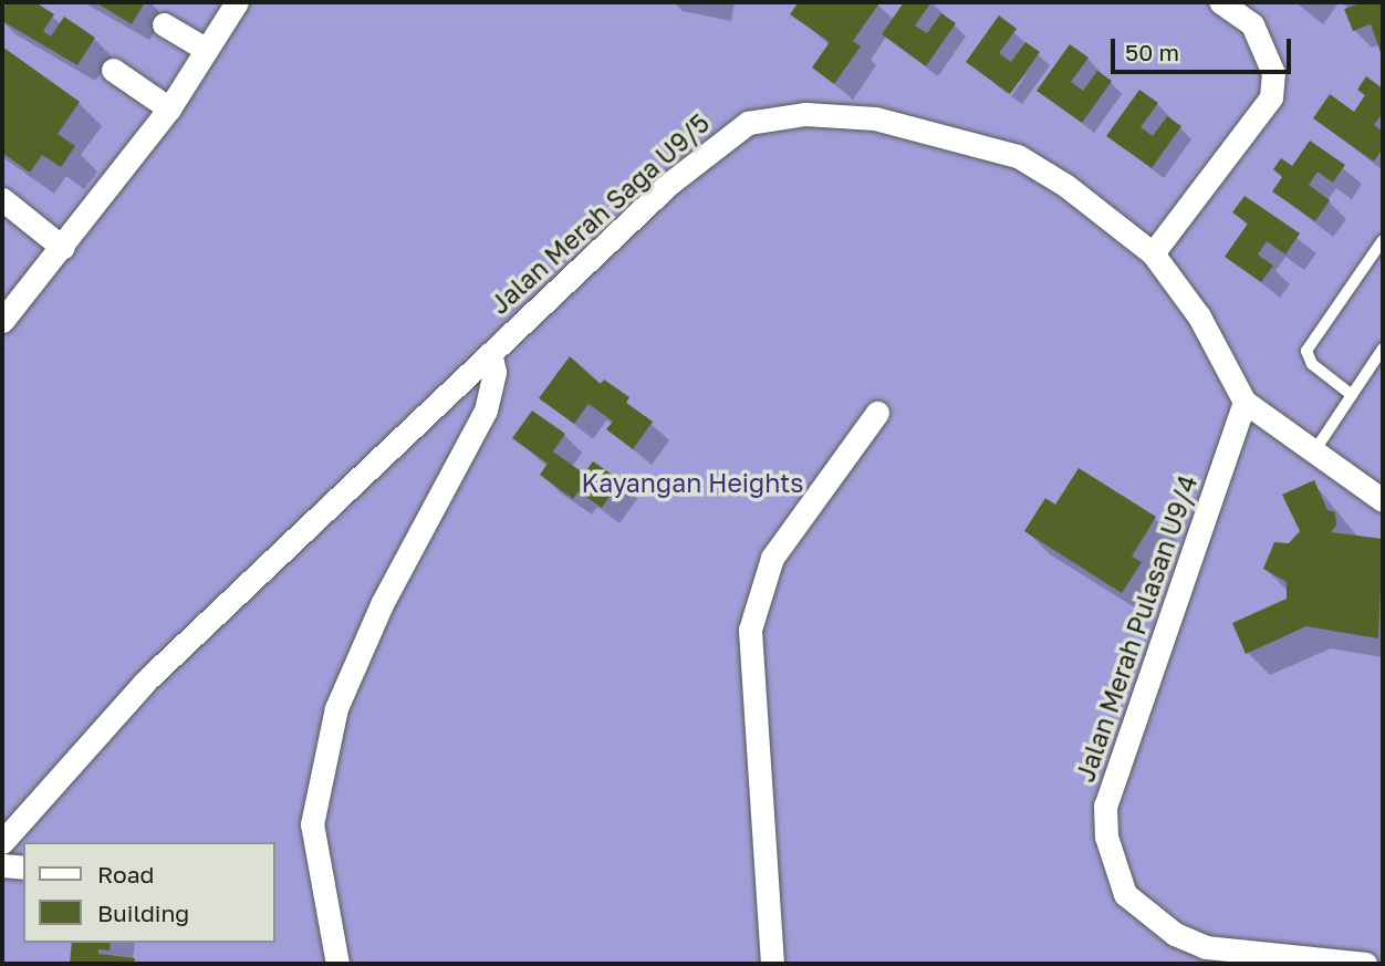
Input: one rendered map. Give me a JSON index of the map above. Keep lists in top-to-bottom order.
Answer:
{
  "streets": {
    "street": ["Jalan Merah Saga U9/5", "Jalan Merah Pulasan U9/4"]
  },
  "crossings": [
    ["Jalan Merah Saga U9/5", "Jalan Merah Pulasan U9/4"]
  ],
  "parks": ["Kayangan Heights"],
  "legend": ["Road", "Building"],
  "scale_bar": "50 m"
}
